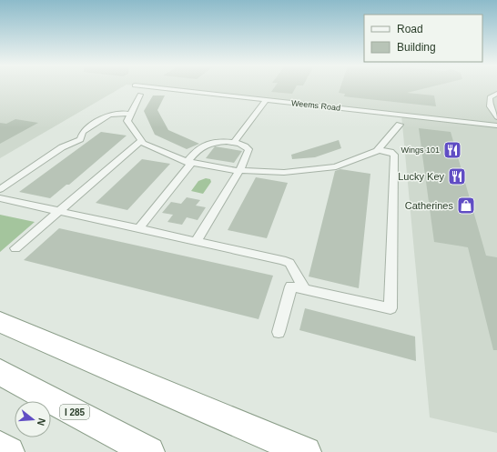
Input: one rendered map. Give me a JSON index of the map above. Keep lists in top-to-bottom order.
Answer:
{
  "streets": {
    "highway": ["I 285"],
    "street": ["Weems Road"]
  },
  "places": {
    "restaurant": ["Wings 101", "Lucky Key"],
    "shop": ["Catherines"]
  },
  "legend": ["Road", "Building"],
  "north": "right"
}
